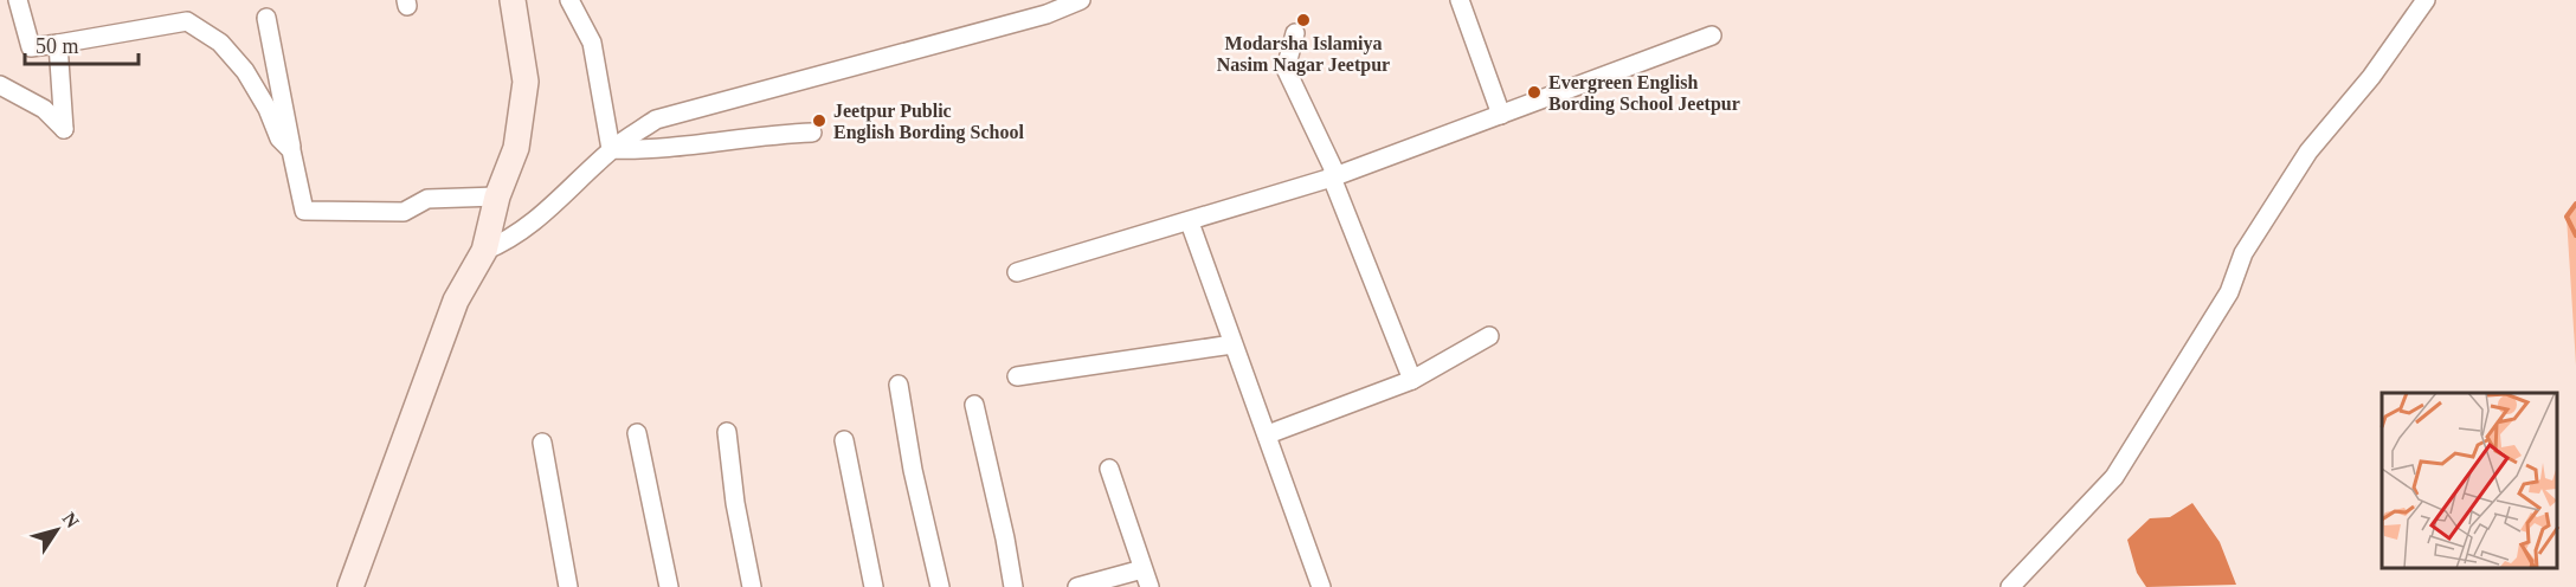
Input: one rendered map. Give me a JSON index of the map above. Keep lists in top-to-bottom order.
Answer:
{
  "places": ["Modarsha Islamiya Nasim Nagar Jeetpur", "Evergreen English Bording School Jeetpur", "Jeetpur Public English Bording School"],
  "scale_bar": "50 m",
  "north": "top right"
}
